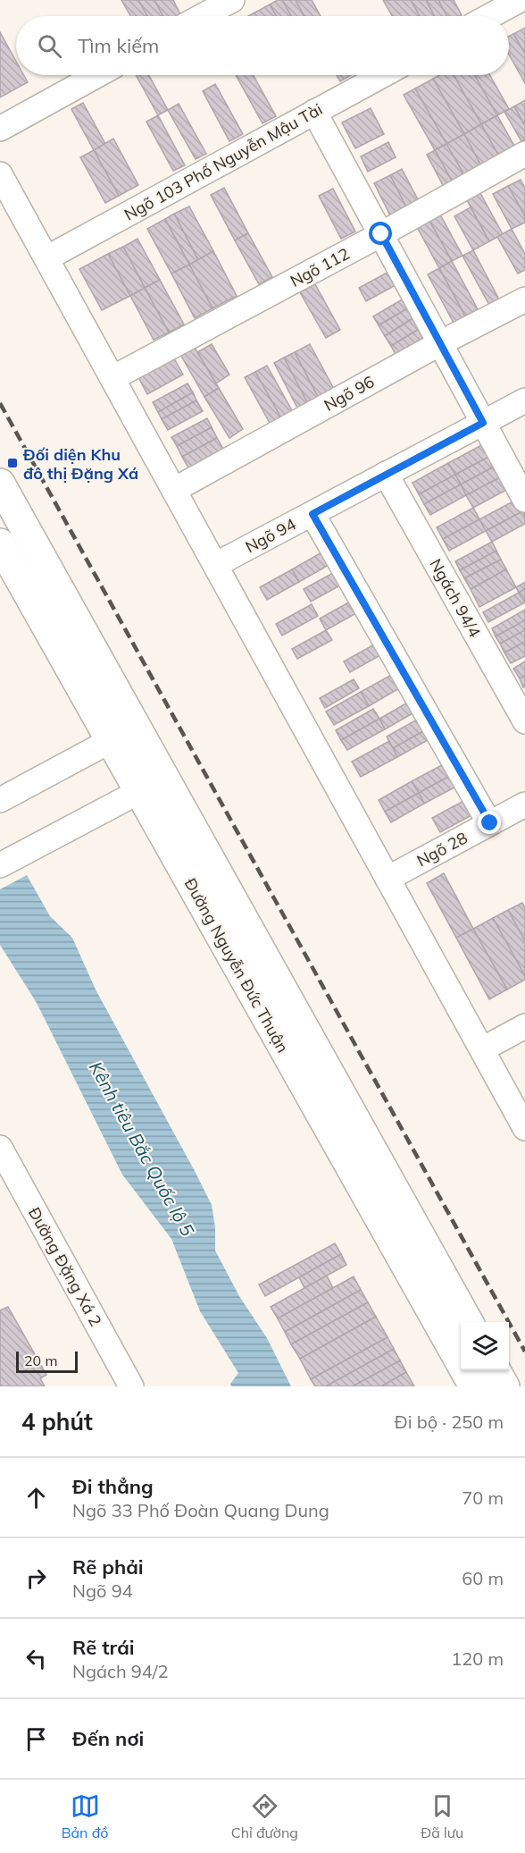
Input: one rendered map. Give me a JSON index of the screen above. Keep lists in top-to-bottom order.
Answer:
{
  "streets": {
    "highway": ["Đường Nguyễn Đức Thuận"],
    "street": [
      "Ngõ 103 Phố Nguyễn Mậu Tài",
      "Ngõ 112",
      "Ngõ 96",
      "Ngõ 94",
      "Ngách 94/4",
      "Ngõ 28",
      "Đường Đặng Xá 2"
    ]
  },
  "crossings": [
    ["Ngõ 94", "Ngách 94/4"]
  ],
  "water": ["Kênh tiêu Bắc Quốc lộ 5"],
  "places": {
    "transit": ["Đối diện Khu đô thị Đặng Xá"]
  },
  "scale_bar": "20 m",
  "page": {
    "search": "Tìm kiếm",
    "scale": "20 m",
    "heading": ["4 phút", "Đi bộ · 250 m"],
    "list": [
      ["Đi thẳng", "Ngõ 33 Phố Đoàn Quang Dung", "70 m"],
      ["Rẽ phải", "Ngõ 94", "60 m"],
      ["Rẽ trái", "Ngách 94/2", "120 m"],
      "Đến nơi"
    ],
    "nav": ["Bản đồ", "Chỉ đường", "Đã lưu"]
  }
}
